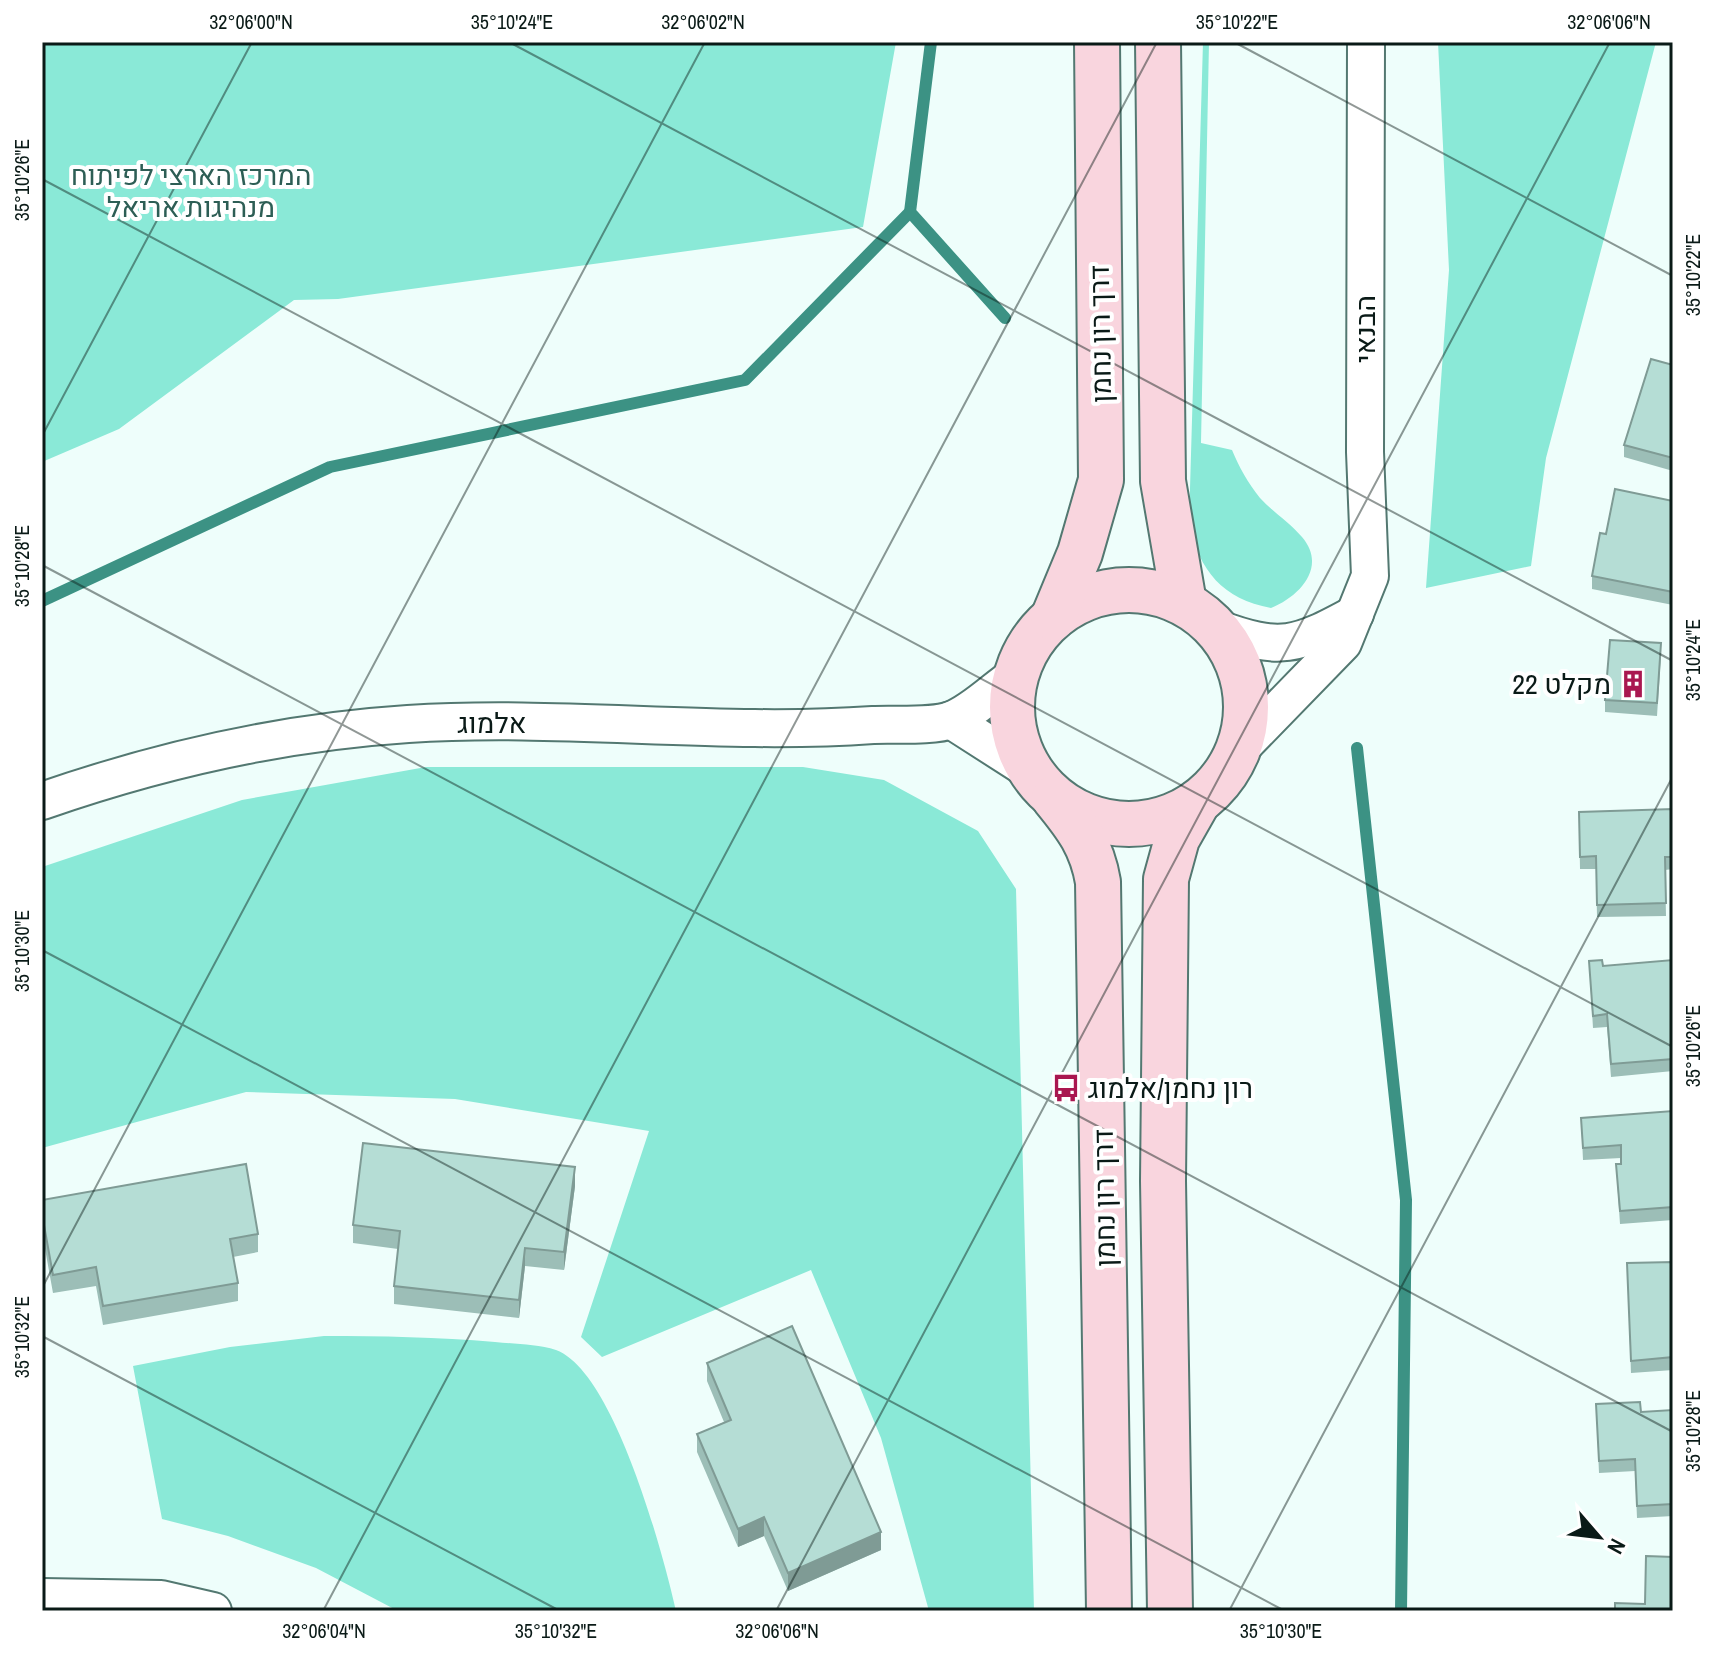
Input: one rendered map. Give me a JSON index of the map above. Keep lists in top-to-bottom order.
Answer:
{
  "streets": {
    "main road": ["דרך רון נחמן"],
    "street": ["הבנאי", "אלמוג"]
  },
  "crossings": [
    ["הבנאי", "דרך רון נחמן"]
  ],
  "parks": ["המרכז הארצי לפיתוח מנהיגות אריאל"],
  "places": {
    "building": ["מקלט 22"],
    "bus stop": ["רון נחמן/אלמוג"]
  },
  "north": "bottom right",
  "coordinates": [
    "32°06'00\"N",
    "35°10'24\"E",
    "32°06'02\"N",
    "35°10'22\"E",
    "32°06'06\"N",
    "35°10'26\"E",
    "35°10'28\"E",
    "35°10'30\"E",
    "35°10'32\"E",
    "32°06'04\"N"
  ]
}
